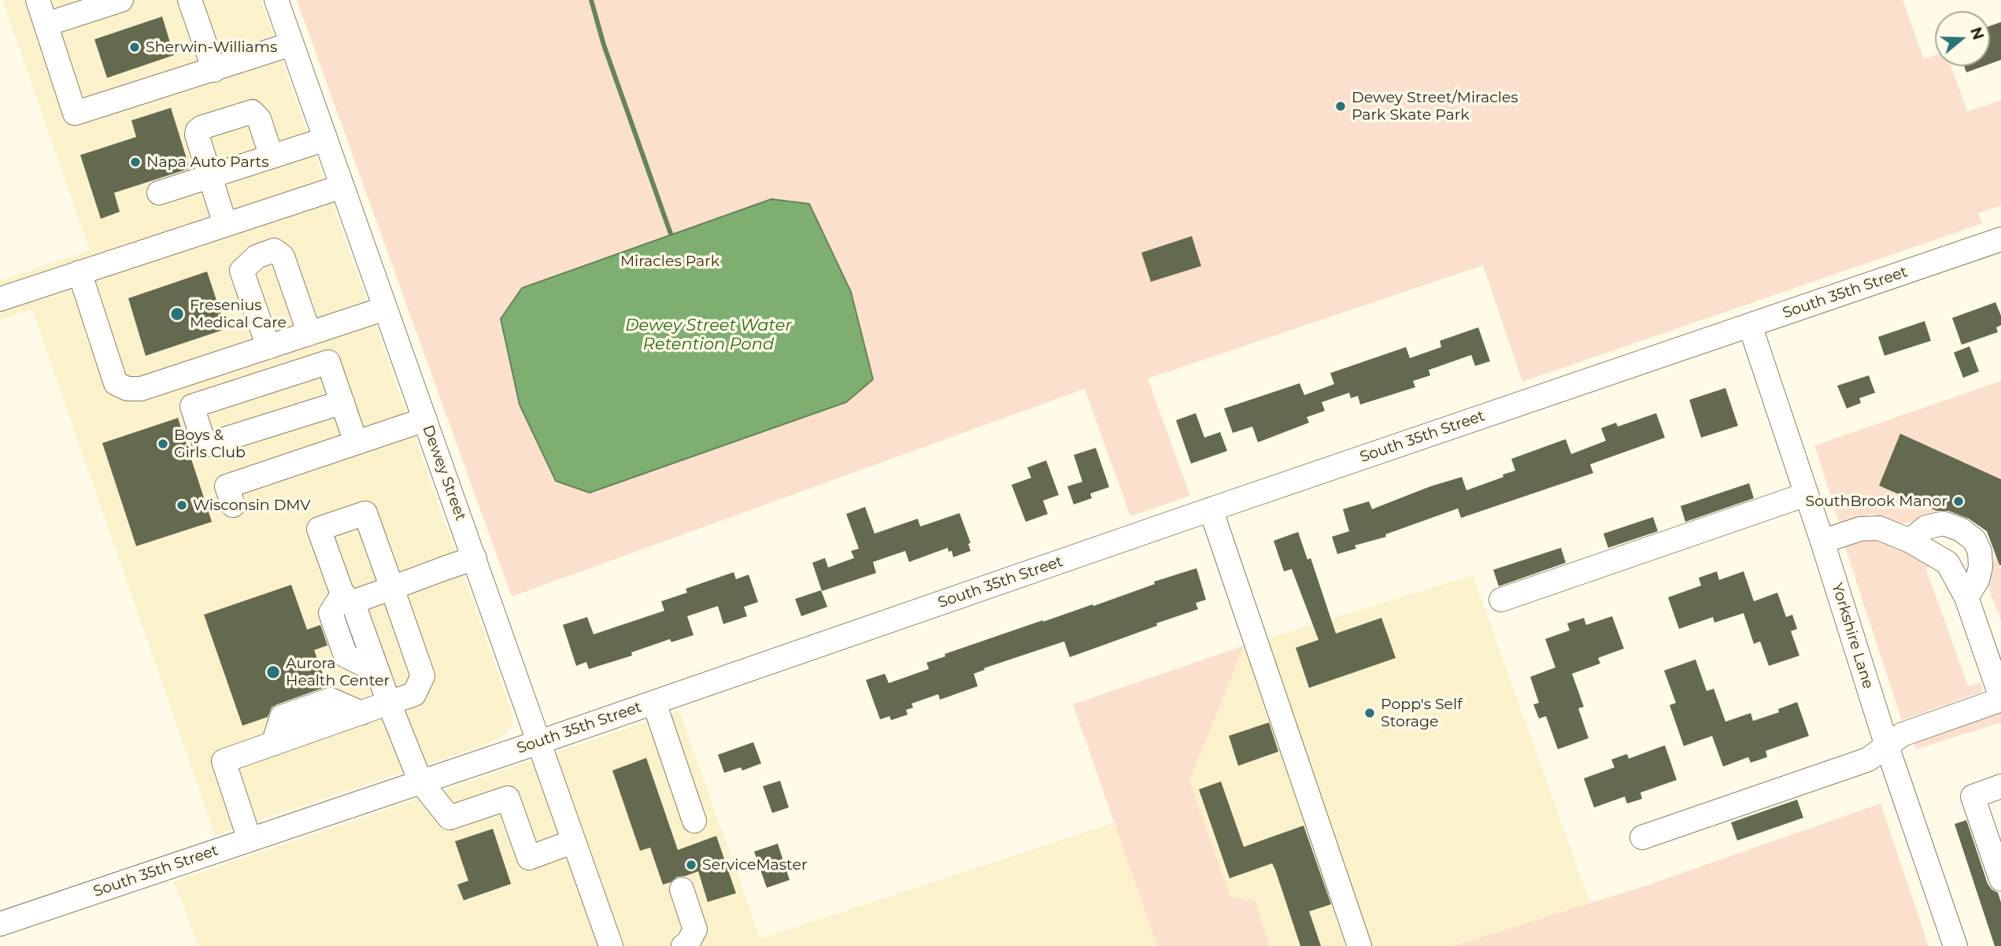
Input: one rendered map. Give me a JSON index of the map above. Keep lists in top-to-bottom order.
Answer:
{
  "streets": {
    "street": ["South 35th Street", "Dewey Street", "Yorkshire Lane"]
  },
  "crossings": [
    ["South 35th Street", "Dewey Street"],
    ["South 35th Street", "Yorkshire Lane"]
  ],
  "water": ["Dewey Street Water Retention Pond"],
  "parks": ["Miracles Park"],
  "places": [
    "Sherwin-Williams",
    "Dewey Street/Miracles Park Skate Park",
    "Napa Auto Parts",
    "Fresenius Medical Care",
    "Boys & Girls Club",
    "SouthBrook Manor",
    "Wisconsin DMV",
    "Aurora Health Center",
    "Popp's Self Storage",
    "ServiceMaster"
  ],
  "north": "right"
}
